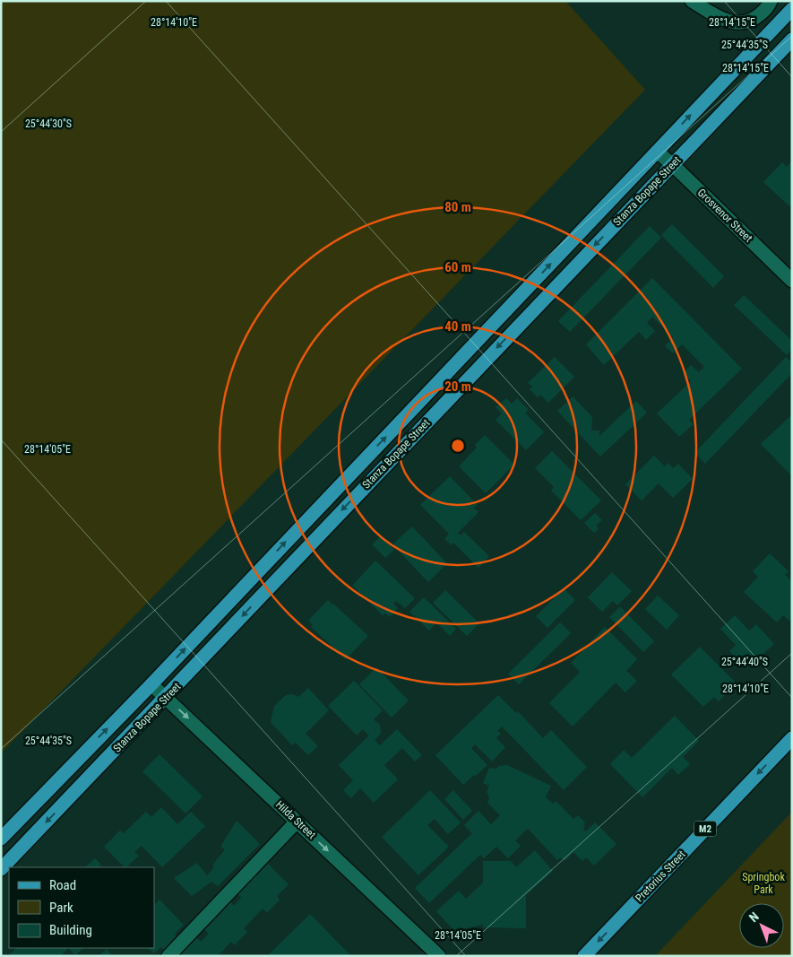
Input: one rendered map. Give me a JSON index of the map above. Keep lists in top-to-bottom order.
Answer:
{
  "streets": {
    "main road": ["Stanza Bopape Street", "M2", "Pretorius Street"],
    "street": ["Grosvenor Street", "Hilda Street"]
  },
  "crossings": [
    ["Stanza Bopape Street", "Grosvenor Street"],
    ["Stanza Bopape Street", "Hilda Street"]
  ],
  "one_way": ["Hilda Street", "Pretorius Street"],
  "parks": ["Springbok Park"],
  "legend": ["Road", "Park", "Building"],
  "north": "top left",
  "coordinates": [
    "28°14'10\"E",
    "28°14'15\"E",
    "25°44'35\"S",
    "25°44'30\"S",
    "28°14'05\"E",
    "25°44'40\"S"
  ],
  "rings": [
    "80 m",
    "60 m",
    "40 m",
    "20 m"
  ]
}
